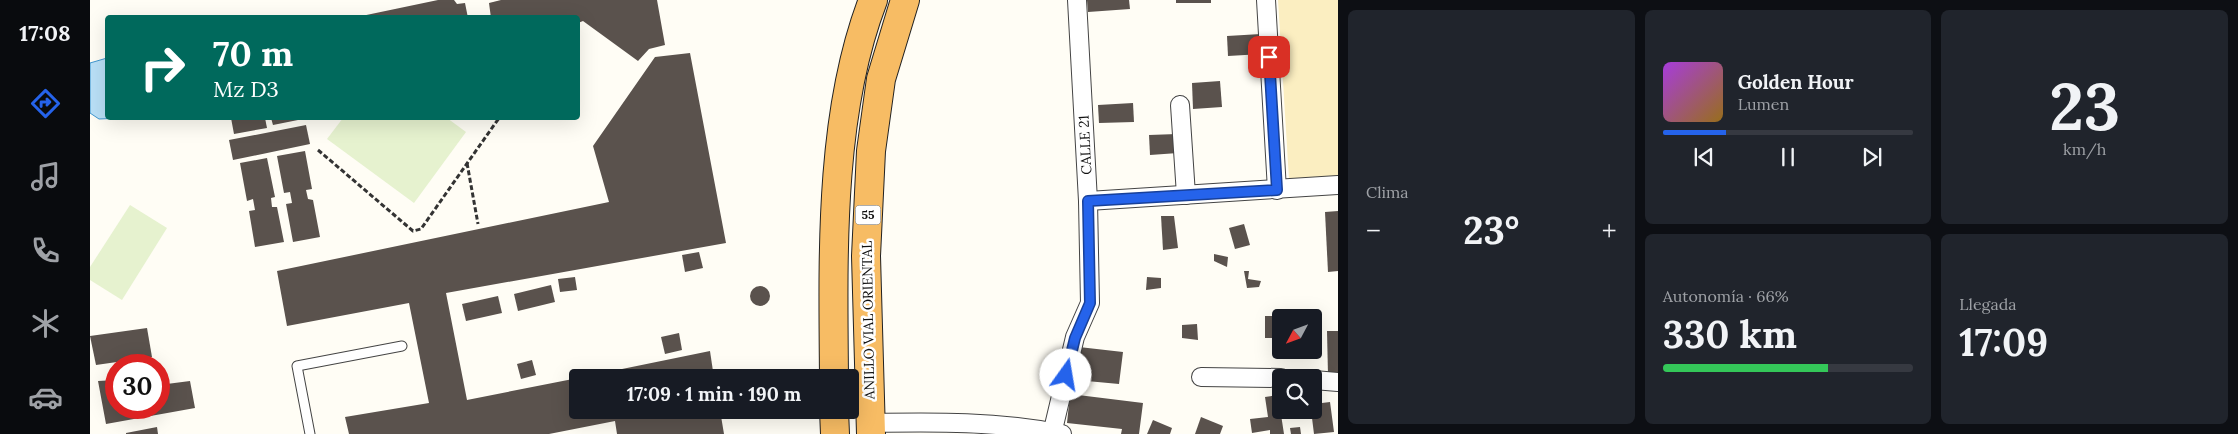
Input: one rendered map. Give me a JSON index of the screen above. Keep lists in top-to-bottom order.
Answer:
{
  "streets": {
    "highway": ["55", "ANILLO VIAL ORIENTAL"],
    "street": ["CALLE 21"]
  },
  "north": "bottom left",
  "page": {
    "tabs": "17:08",
    "tile": [
      "Clima",
      ["23", "km/h"],
      ["Autonomía · 66%", "330 km"],
      ["Llegada", "17:09"]
    ],
    "turn": ["70 m", "Mz D3"],
    "song": ["Golden Hour", "Lumen"],
    "heat": ["−", "23°", "+"],
    "limit": "30",
    "trip": "17:09 · 1 min · 190 m"
  }
}
